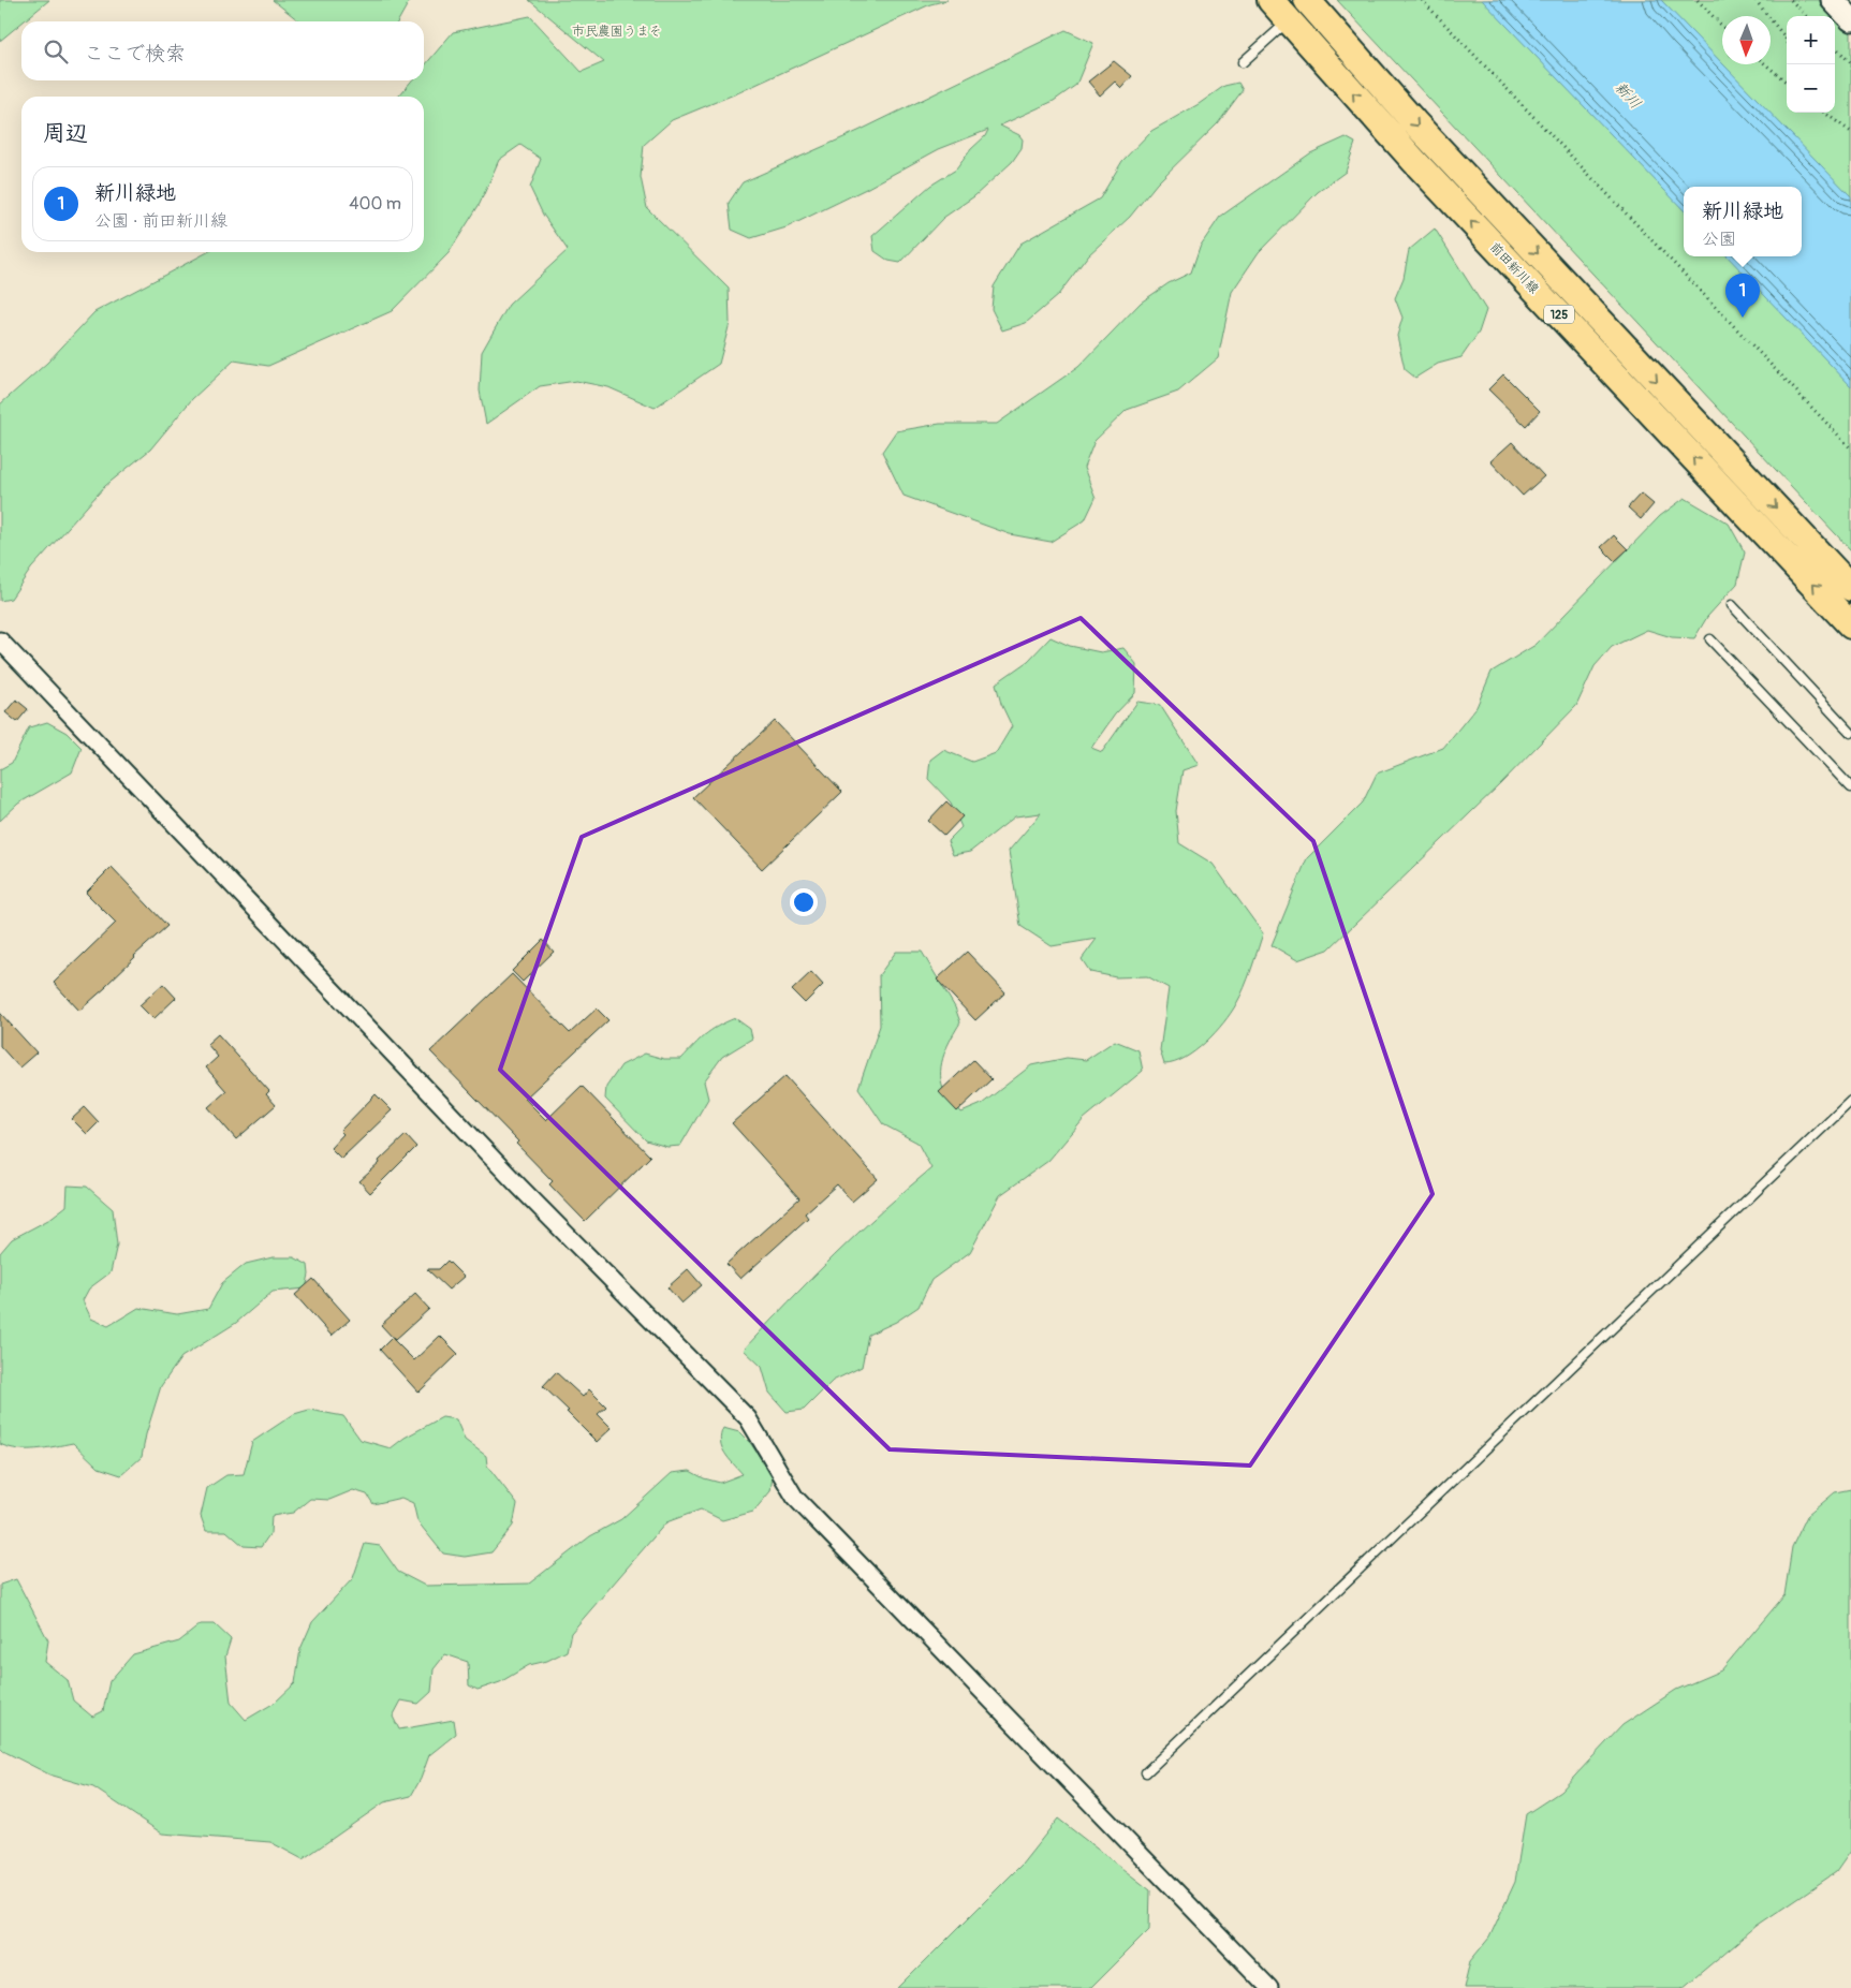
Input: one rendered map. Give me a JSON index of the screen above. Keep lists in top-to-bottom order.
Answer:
{
  "streets": {
    "main road": ["前田新川線", "125"]
  },
  "water": ["新川"],
  "parks": ["市民農園うまそ"],
  "north": "bottom",
  "page": {
    "map_buttons": ["+", "−"],
    "search": "ここで検索",
    "heading": "周辺",
    "list": [
      {
        "mark": "1",
        "name": "新川緑地",
        "note": "公園 · 前田新川線",
        "value": "400 m"
      }
    ],
    "popup": ["新川緑地", "公園"],
    "pins": "1"
  }
}
